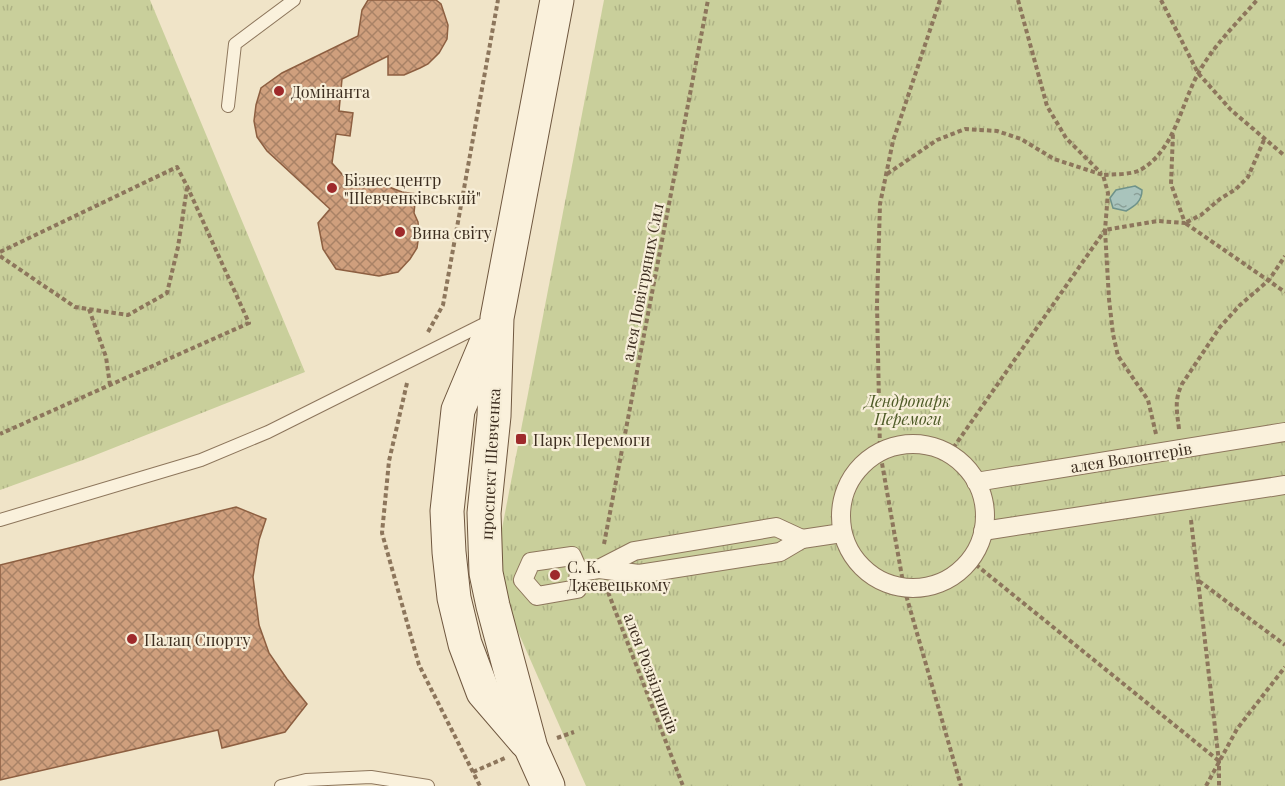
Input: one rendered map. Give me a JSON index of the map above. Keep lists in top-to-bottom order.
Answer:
{
  "streets": {
    "main road": ["проспект Шевченка"],
    "street": ["алея Волонтерів"],
    "path": ["алея Повітряних Сил", "алея Розвідників"]
  },
  "crossings": [
    ["алея Повітряних Сил", "алея Розвідників"]
  ],
  "parks": ["Дендропарк Перемоги"],
  "places": {
    "other": [
      "Домінанта",
      "Бізнес центр \"Шевченківський\"",
      "Вина світу",
      "С. К. Джевецькому",
      "Палац Спорту"
    ],
    "transit": ["Парк Перемоги"]
  }
}
